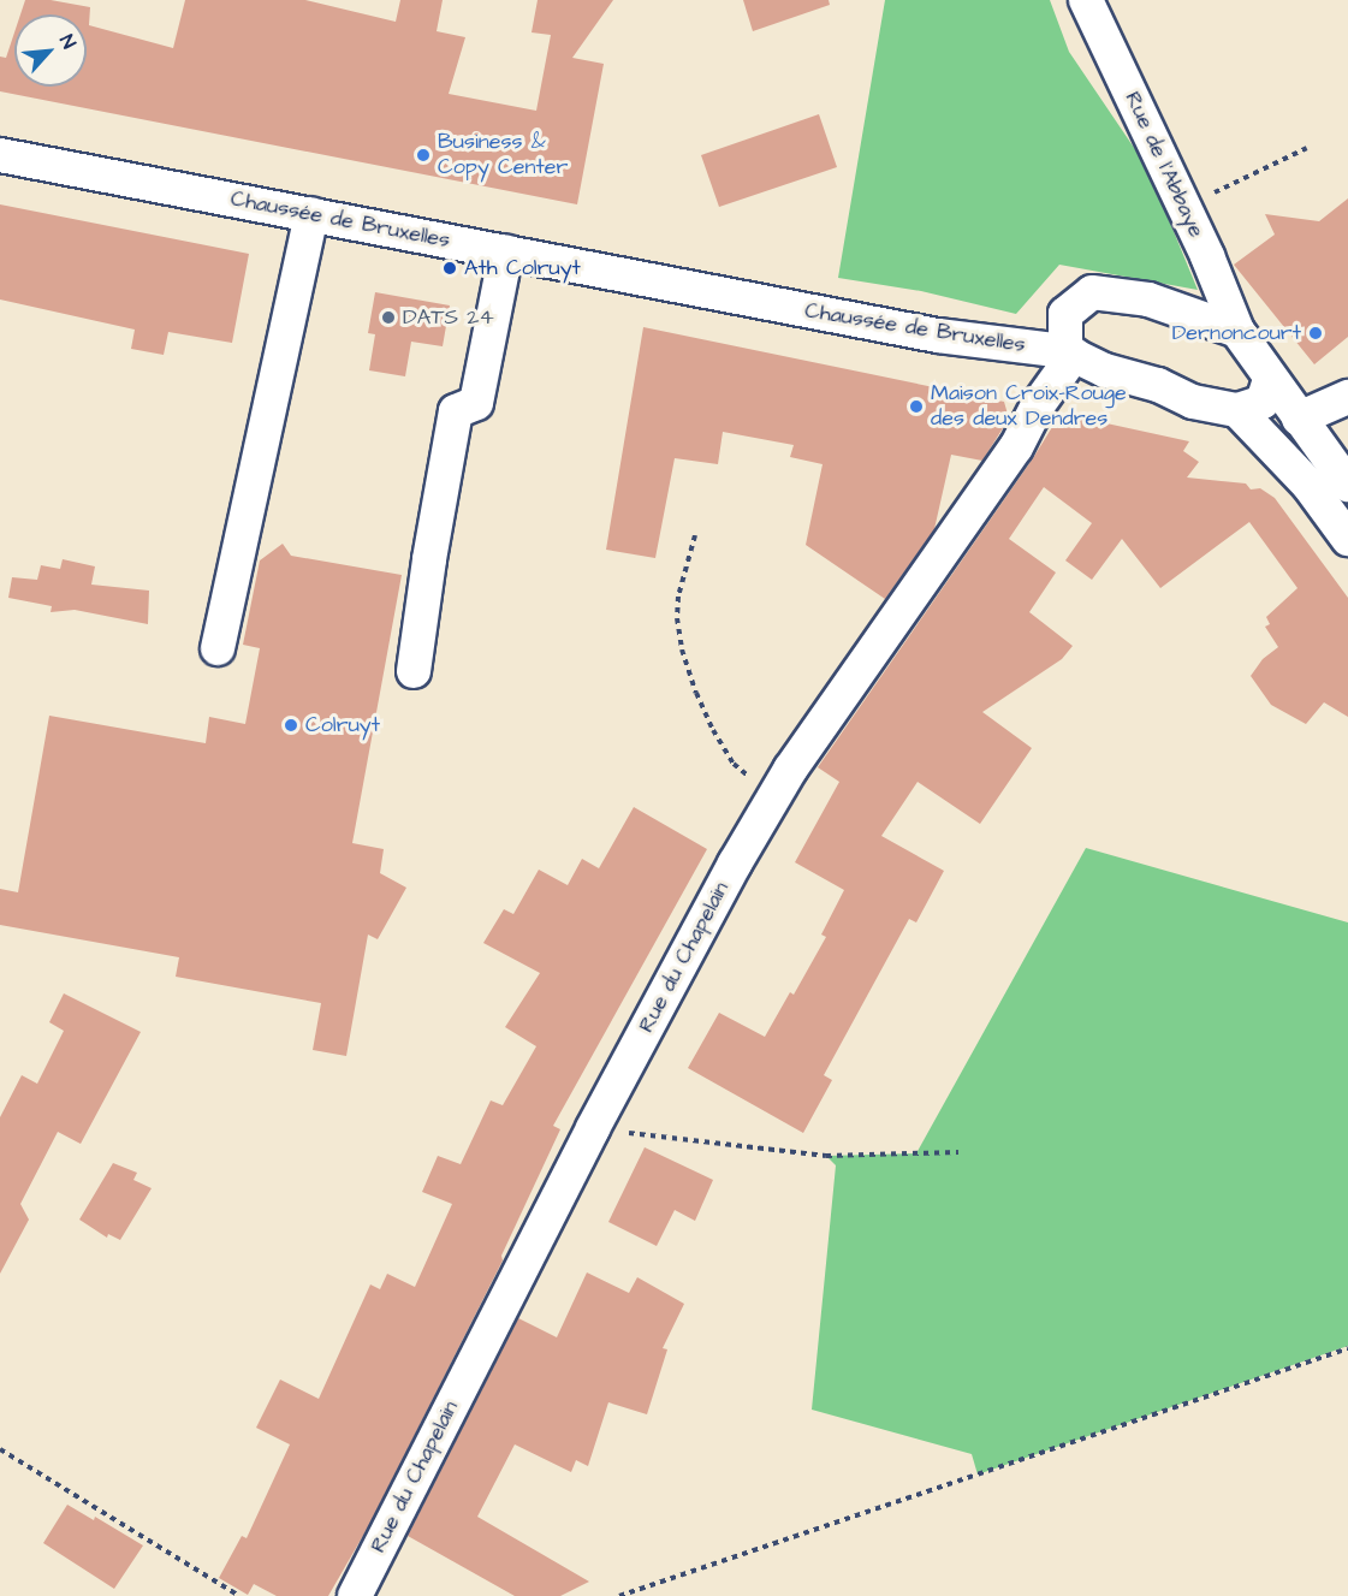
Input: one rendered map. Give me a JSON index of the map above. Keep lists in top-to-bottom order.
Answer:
{
  "streets": {
    "street": ["Rue de l'Abbaye", "Chaussée de Bruxelles", "Rue du Chapelain"]
  },
  "crossings": [
    ["Chaussée de Bruxelles", "Rue du Chapelain"]
  ],
  "places": [
    "Business & Copy Center",
    "Ath Colruyt",
    "DATS 24",
    "Dernoncourt",
    "Maison Croix-Rouge des deux Dendres",
    "Colruyt"
  ],
  "north": "top right"
}
